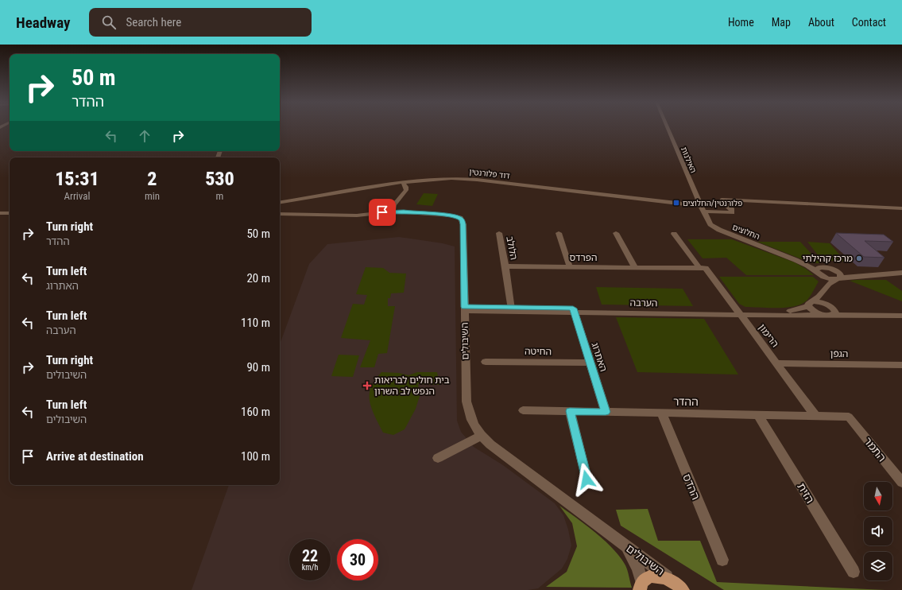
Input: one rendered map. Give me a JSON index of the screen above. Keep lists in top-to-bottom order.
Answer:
{
  "streets": {
    "street": [
      "האילנות",
      "דוד פלורנטין",
      "החלוצים",
      "הלולב",
      "הפרדס",
      "הערבה",
      "הרימון",
      "השיבולים",
      "החיטה",
      "הגפן",
      "האתרוג",
      "ההדר",
      "התמר",
      "ההדס",
      "הזית"
    ]
  },
  "crossings": [
    ["האילנות", "דוד פלורנטין"],
    ["האילנות", "החלוצים"],
    ["דוד פלורנטין", "החלוצים"],
    ["הלולב", "הפרדס"],
    ["הפרדס", "הרימון"],
    ["הערבה", "הרימון"],
    ["הערבה", "השיבולים"],
    ["הערבה", "האתרוג"],
    ["הרימון", "הגפן"],
    ["הרימון", "ההדר"],
    ["החיטה", "האתרוג"],
    ["האתרוג", "ההדר"],
    ["ההדר", "התמר"],
    ["ההדר", "ההדס"],
    ["ההדר", "הזית"]
  ],
  "places": {
    "transit": ["פלורנטין/החלוצים"],
    "other": ["מרכז קהילתי"],
    "health": ["בית חולים לבריאות הנפש לב השרון"]
  },
  "north": "bottom",
  "page": {
    "header": "Headway",
    "search": "Search here",
    "nav": [
      "Home",
      "Map",
      "About",
      "Contact"
    ],
    "turn": ["50 m", "ההדר"],
    "eta": [
      "15:31",
      "Arrival",
      "2",
      "min",
      "530",
      "m"
    ],
    "list": [
      {
        "name": "Turn right",
        "note": "ההדר",
        "value": "50 m"
      },
      {
        "name": "Turn left",
        "note": "האתרוג",
        "value": "20 m"
      },
      {
        "name": "Turn left",
        "note": "הערבה",
        "value": "110 m"
      },
      {
        "name": "Turn right",
        "note": "השיבולים",
        "value": "90 m"
      },
      {
        "name": "Turn left",
        "note": "השיבולים",
        "value": "160 m"
      },
      {
        "name": "Arrive at destination",
        "value": "100 m"
      }
    ],
    "speed": "22 km/h",
    "limit": "30"
  }
}
